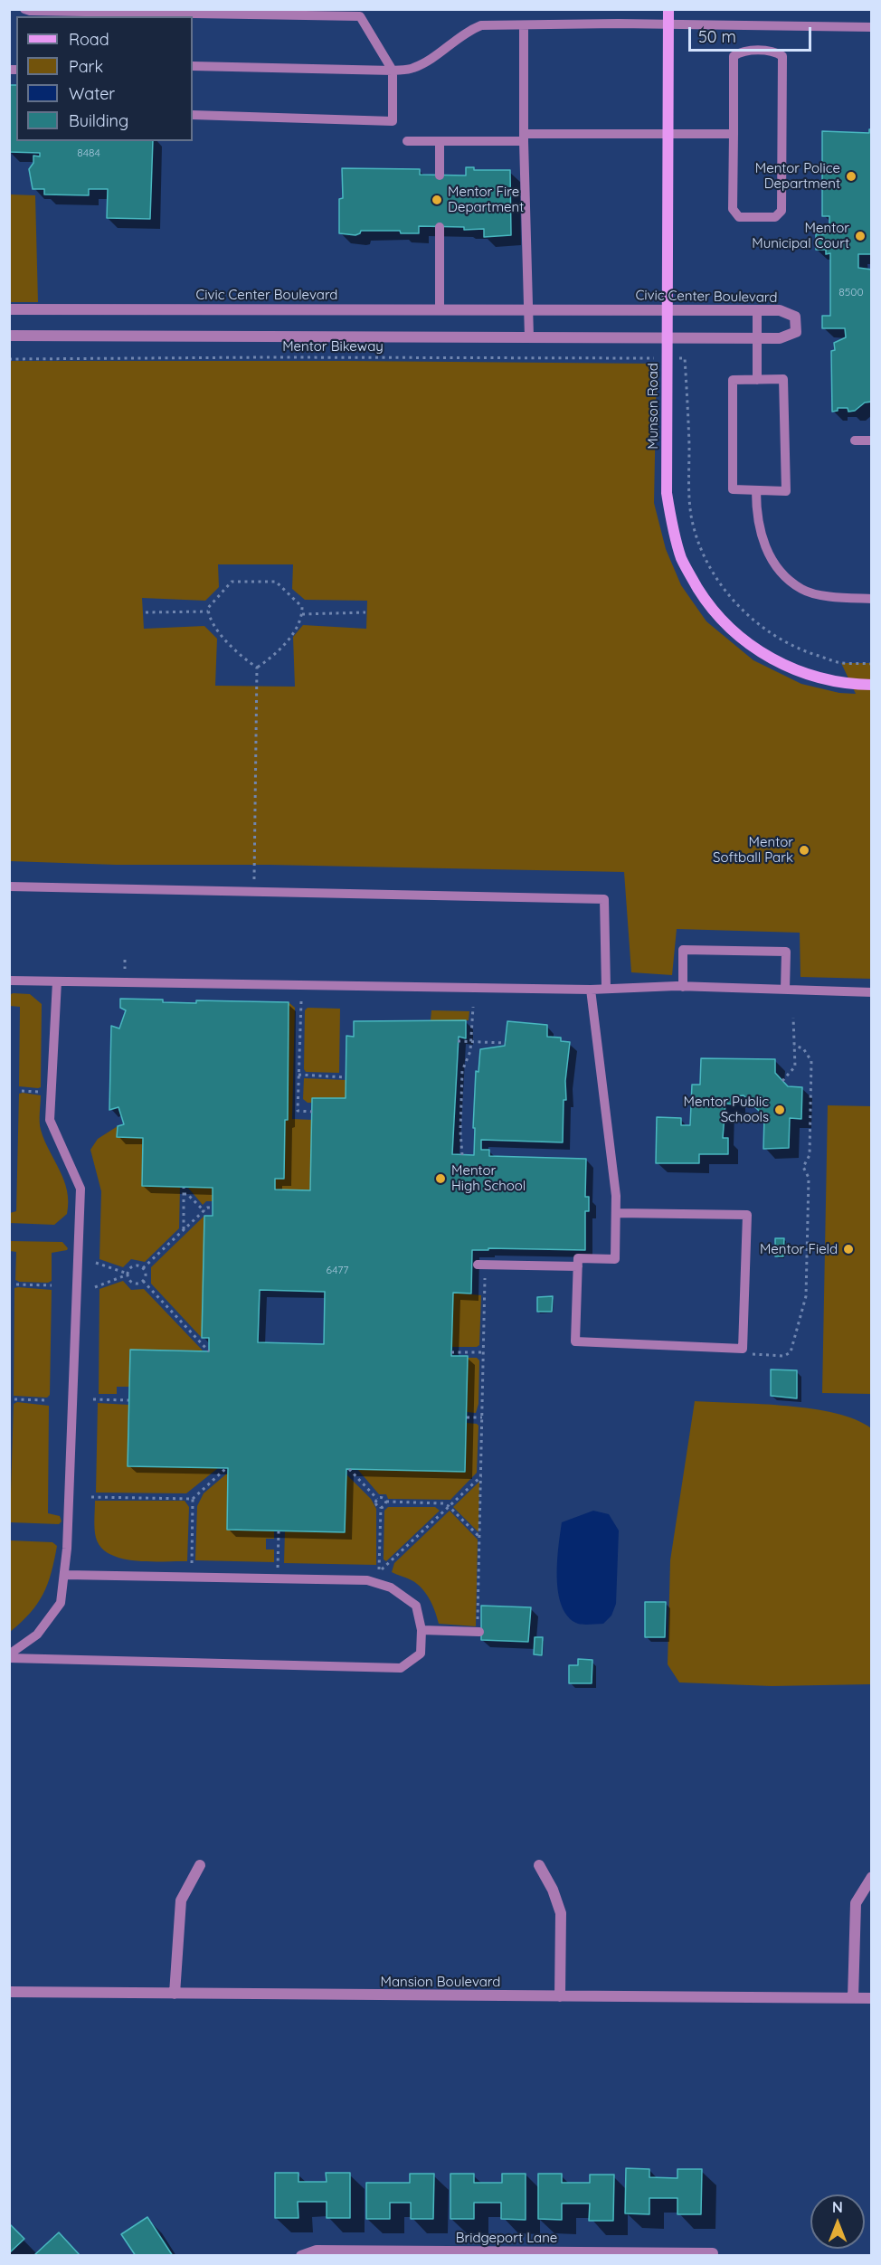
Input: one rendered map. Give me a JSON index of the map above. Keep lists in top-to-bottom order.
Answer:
{
  "streets": {
    "street": [
      "Civic Center Boulevard",
      "Munson Road",
      "Mansion Boulevard",
      "Bridgeport Lane"
    ],
    "path": ["Mentor Bikeway"]
  },
  "crossings": [
    ["Civic Center Boulevard", "Munson Road"]
  ],
  "places": [
    "Mentor Police Department",
    "Mentor Fire Department",
    "Mentor Municipal Court",
    "Mentor Softball Park",
    "Mentor Public Schools",
    "Mentor High School",
    "Mentor Field"
  ],
  "house_numbers": ["8484", "8500", "6477"],
  "legend": [
    "Road",
    "Park",
    "Water",
    "Building"
  ],
  "scale_bar": "50 m",
  "north": "top"
}
